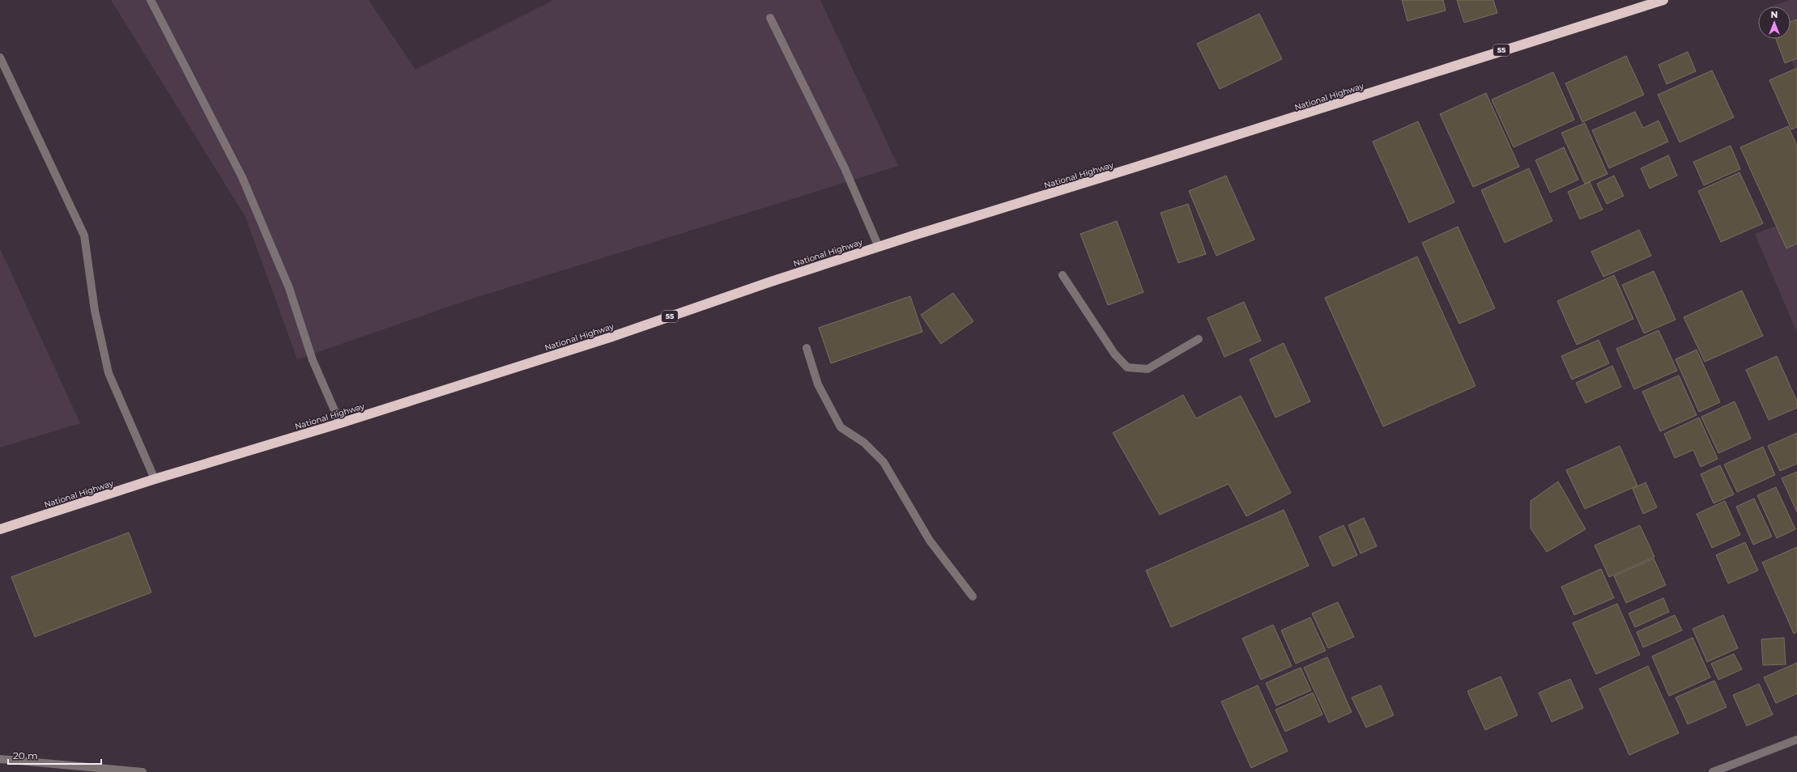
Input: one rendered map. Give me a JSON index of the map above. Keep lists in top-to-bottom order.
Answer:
{
  "streets": {
    "highway": ["55", "National Highway"]
  },
  "scale_bar": "20 m",
  "north": "top"
}
